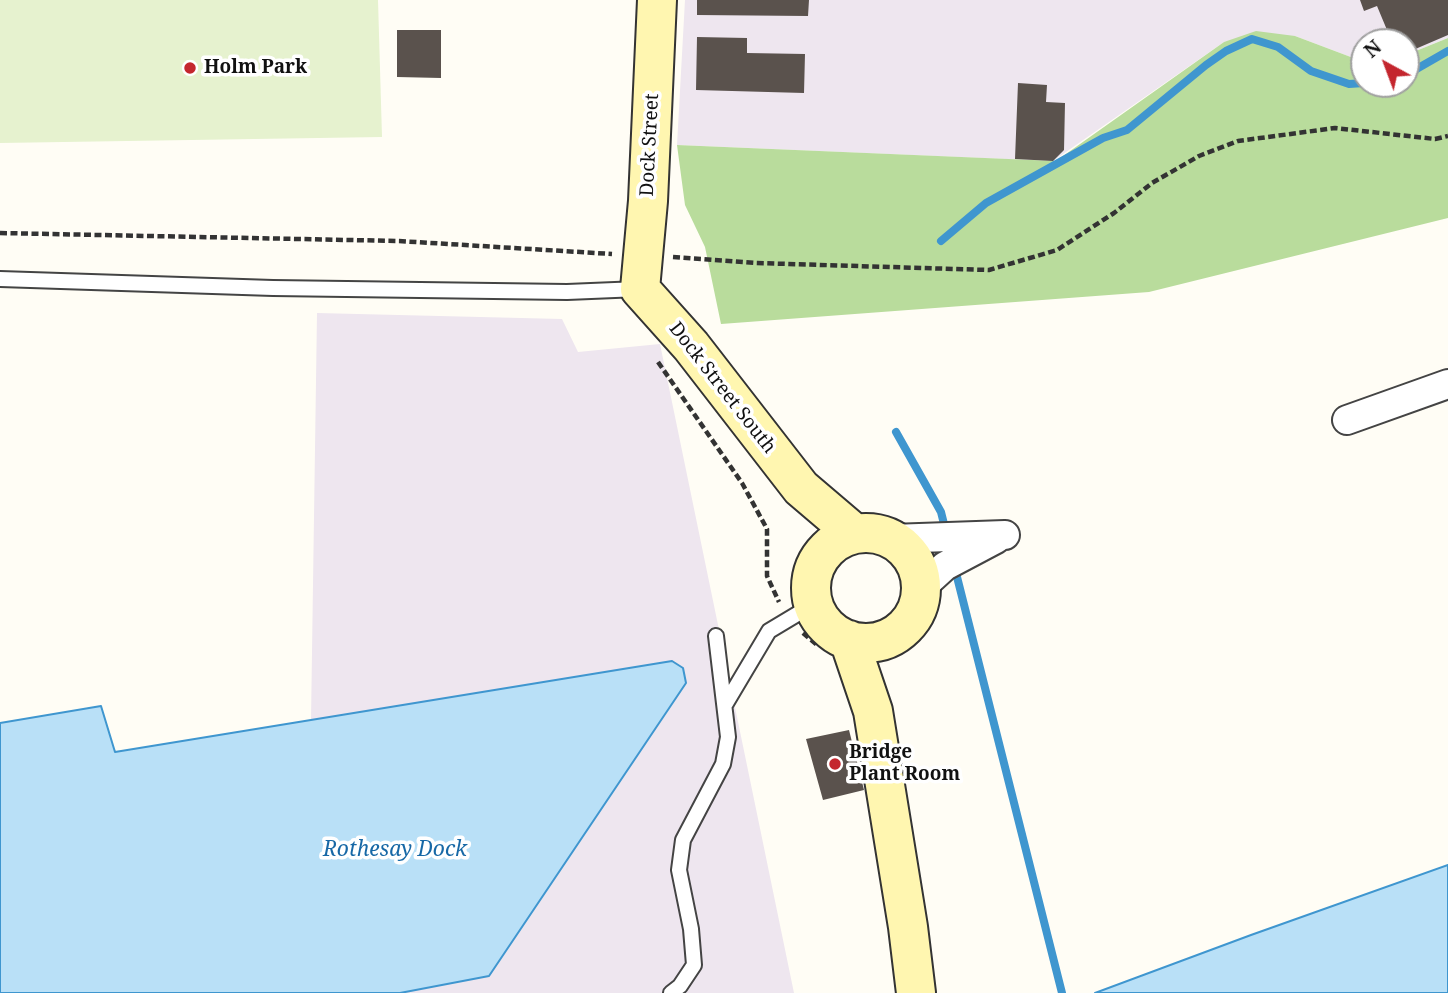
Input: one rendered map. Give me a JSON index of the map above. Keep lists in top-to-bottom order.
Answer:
{
  "streets": {
    "street": ["Dock Street", "Dock Street South"]
  },
  "crossings": [
    ["Dock Street", "Dock Street South"]
  ],
  "water": ["Rothesay Dock"],
  "places": ["Holm Park", "Bridge Plant Room"],
  "north": "top left"
}
